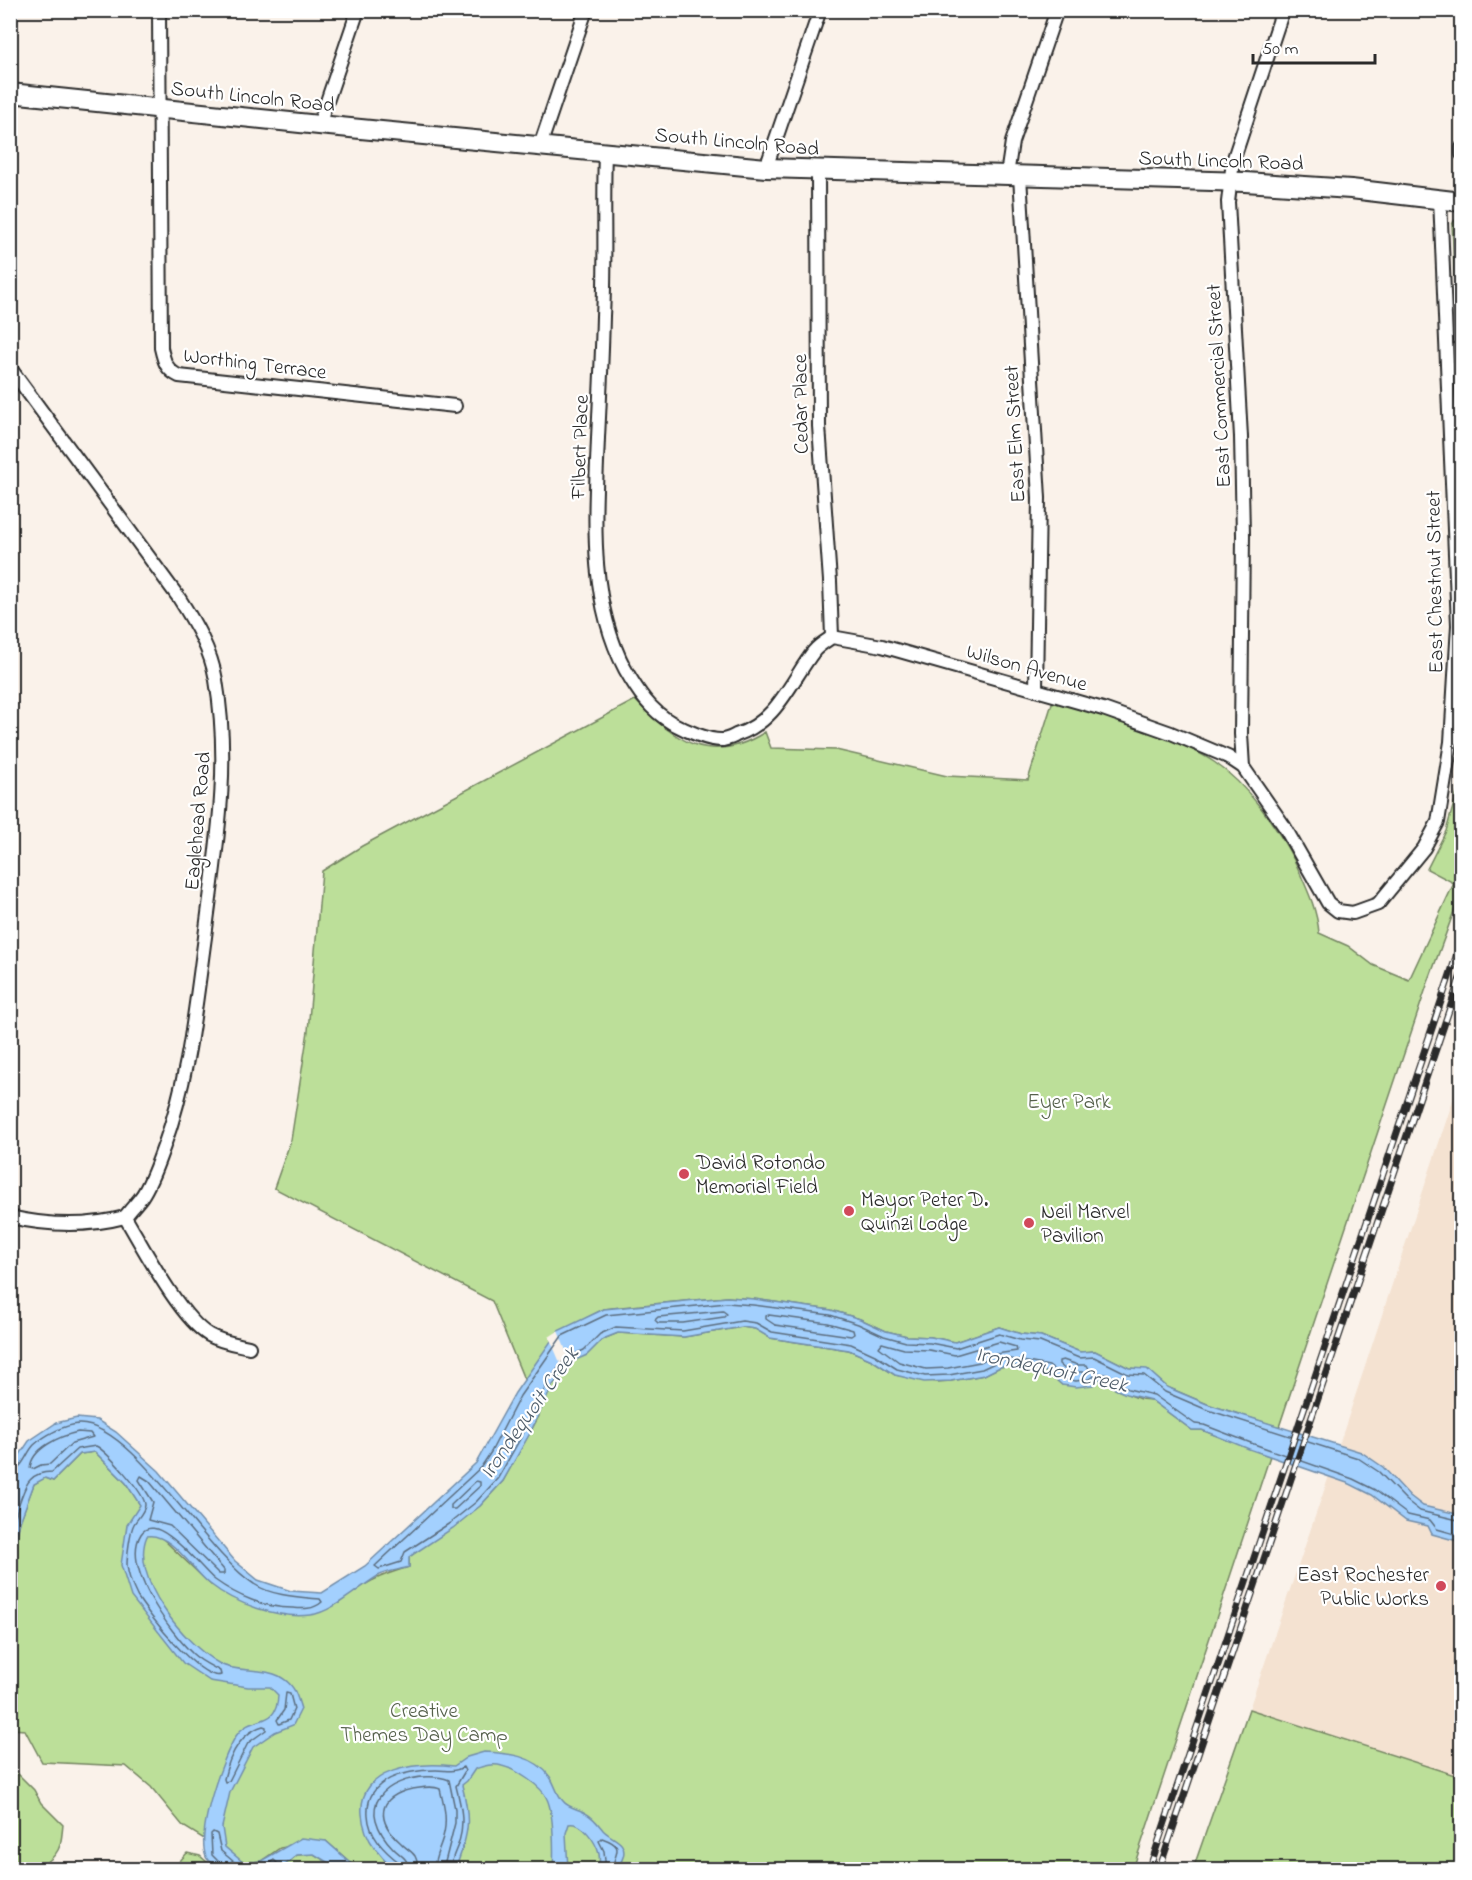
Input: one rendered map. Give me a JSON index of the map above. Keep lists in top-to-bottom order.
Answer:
{
  "streets": {
    "street": [
      "South Lincoln Road",
      "Worthing Terrace",
      "East Commercial Street",
      "Cedar Place",
      "East Elm Street",
      "Filbert Place",
      "East Chestnut Street",
      "Wilson Avenue",
      "Eaglehead Road"
    ]
  },
  "crossings": [
    ["South Lincoln Road", "Worthing Terrace"],
    ["South Lincoln Road", "East Commercial Street"],
    ["South Lincoln Road", "Cedar Place"],
    ["South Lincoln Road", "East Elm Street"],
    ["South Lincoln Road", "Filbert Place"],
    ["South Lincoln Road", "East Chestnut Street"],
    ["East Commercial Street", "Wilson Avenue"],
    ["Cedar Place", "Filbert Place"],
    ["Cedar Place", "Wilson Avenue"],
    ["East Elm Street", "Wilson Avenue"],
    ["Filbert Place", "Wilson Avenue"],
    ["East Chestnut Street", "Wilson Avenue"]
  ],
  "water": ["Irondequoit Creek"],
  "parks": ["Eyer Park", "Creative Themes Day Camp"],
  "places": [
    "David Rotondo Memorial Field",
    "Mayor Peter D. Quinzi Lodge",
    "Neil Marvel Pavilion",
    "East Rochester Public Works"
  ],
  "scale_bar": "50 m"
}
